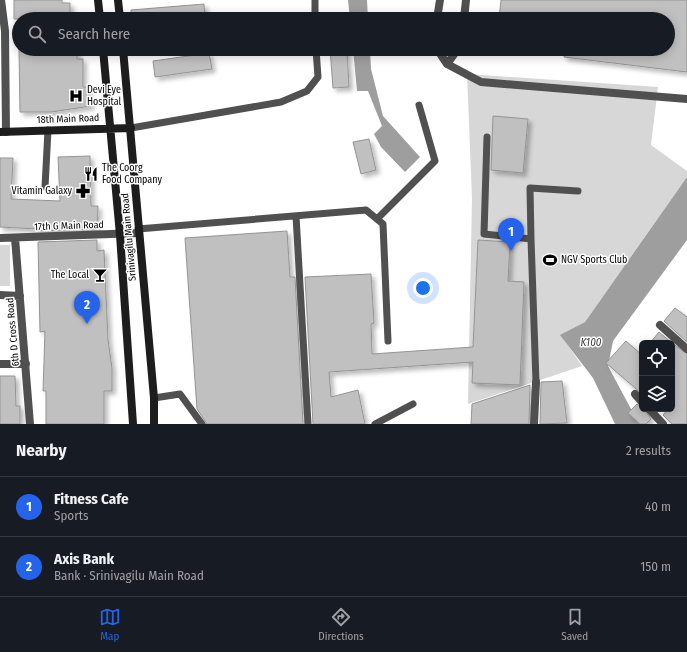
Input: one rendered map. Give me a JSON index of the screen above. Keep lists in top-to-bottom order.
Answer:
{
  "streets": {
    "main road": ["18th Main Road", "Srinivagilu Main Road"],
    "street": ["17th G Main Road", "6th D Cross Road"]
  },
  "crossings": [
    ["18th Main Road", "Srinivagilu Main Road"],
    ["17th G Main Road", "Srinivagilu Main Road"],
    ["17th G Main Road", "6th D Cross Road"]
  ],
  "water": ["K100"],
  "places": {
    "hospital": ["Devi Eye Hospital"],
    "restaurant": ["The Coorg Food Company"],
    "pharmacy": ["Vitamin Galaxy"],
    "sports": ["NGV Sports Club"],
    "bar": ["The Local"]
  },
  "page": {
    "search": "Search here",
    "pins": ["1", "2"],
    "heading": ["Nearby", "2 results"],
    "list": [
      {
        "mark": "1",
        "name": "Fitness Cafe",
        "note": "Sports",
        "value": "40 m"
      },
      {
        "mark": "2",
        "name": "Axis Bank",
        "note": "Bank · Srinivagilu Main Road",
        "value": "150 m"
      }
    ],
    "nav": ["Map", "Directions", "Saved"]
  }
}
